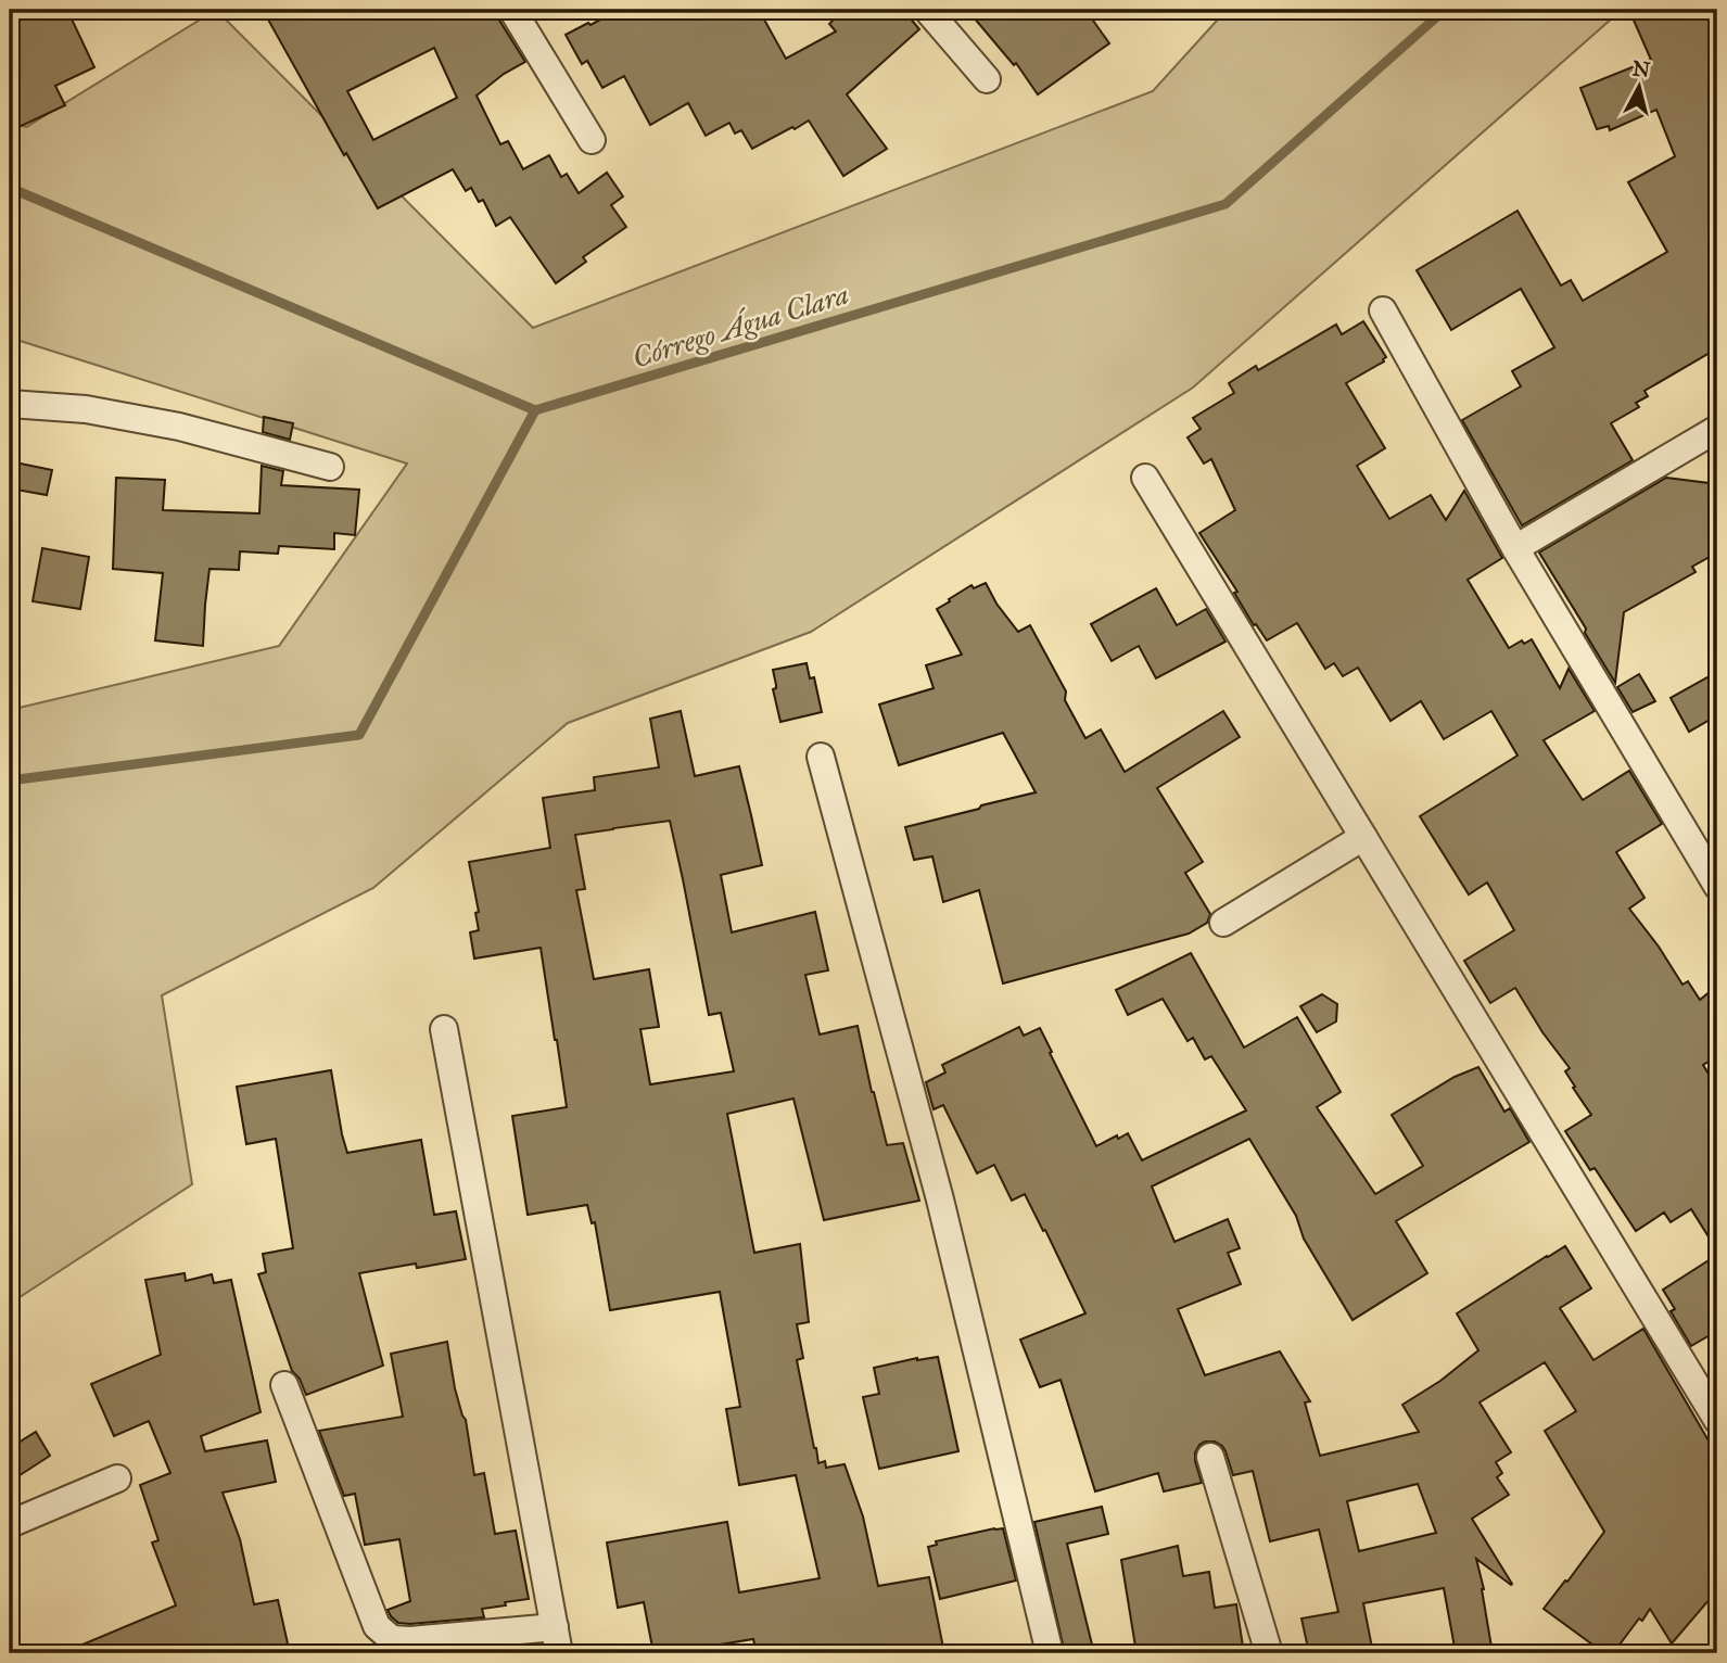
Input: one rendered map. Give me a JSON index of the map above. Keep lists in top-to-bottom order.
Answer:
{
  "water": ["Córrego Água Clara"],
  "north": "top"
}
